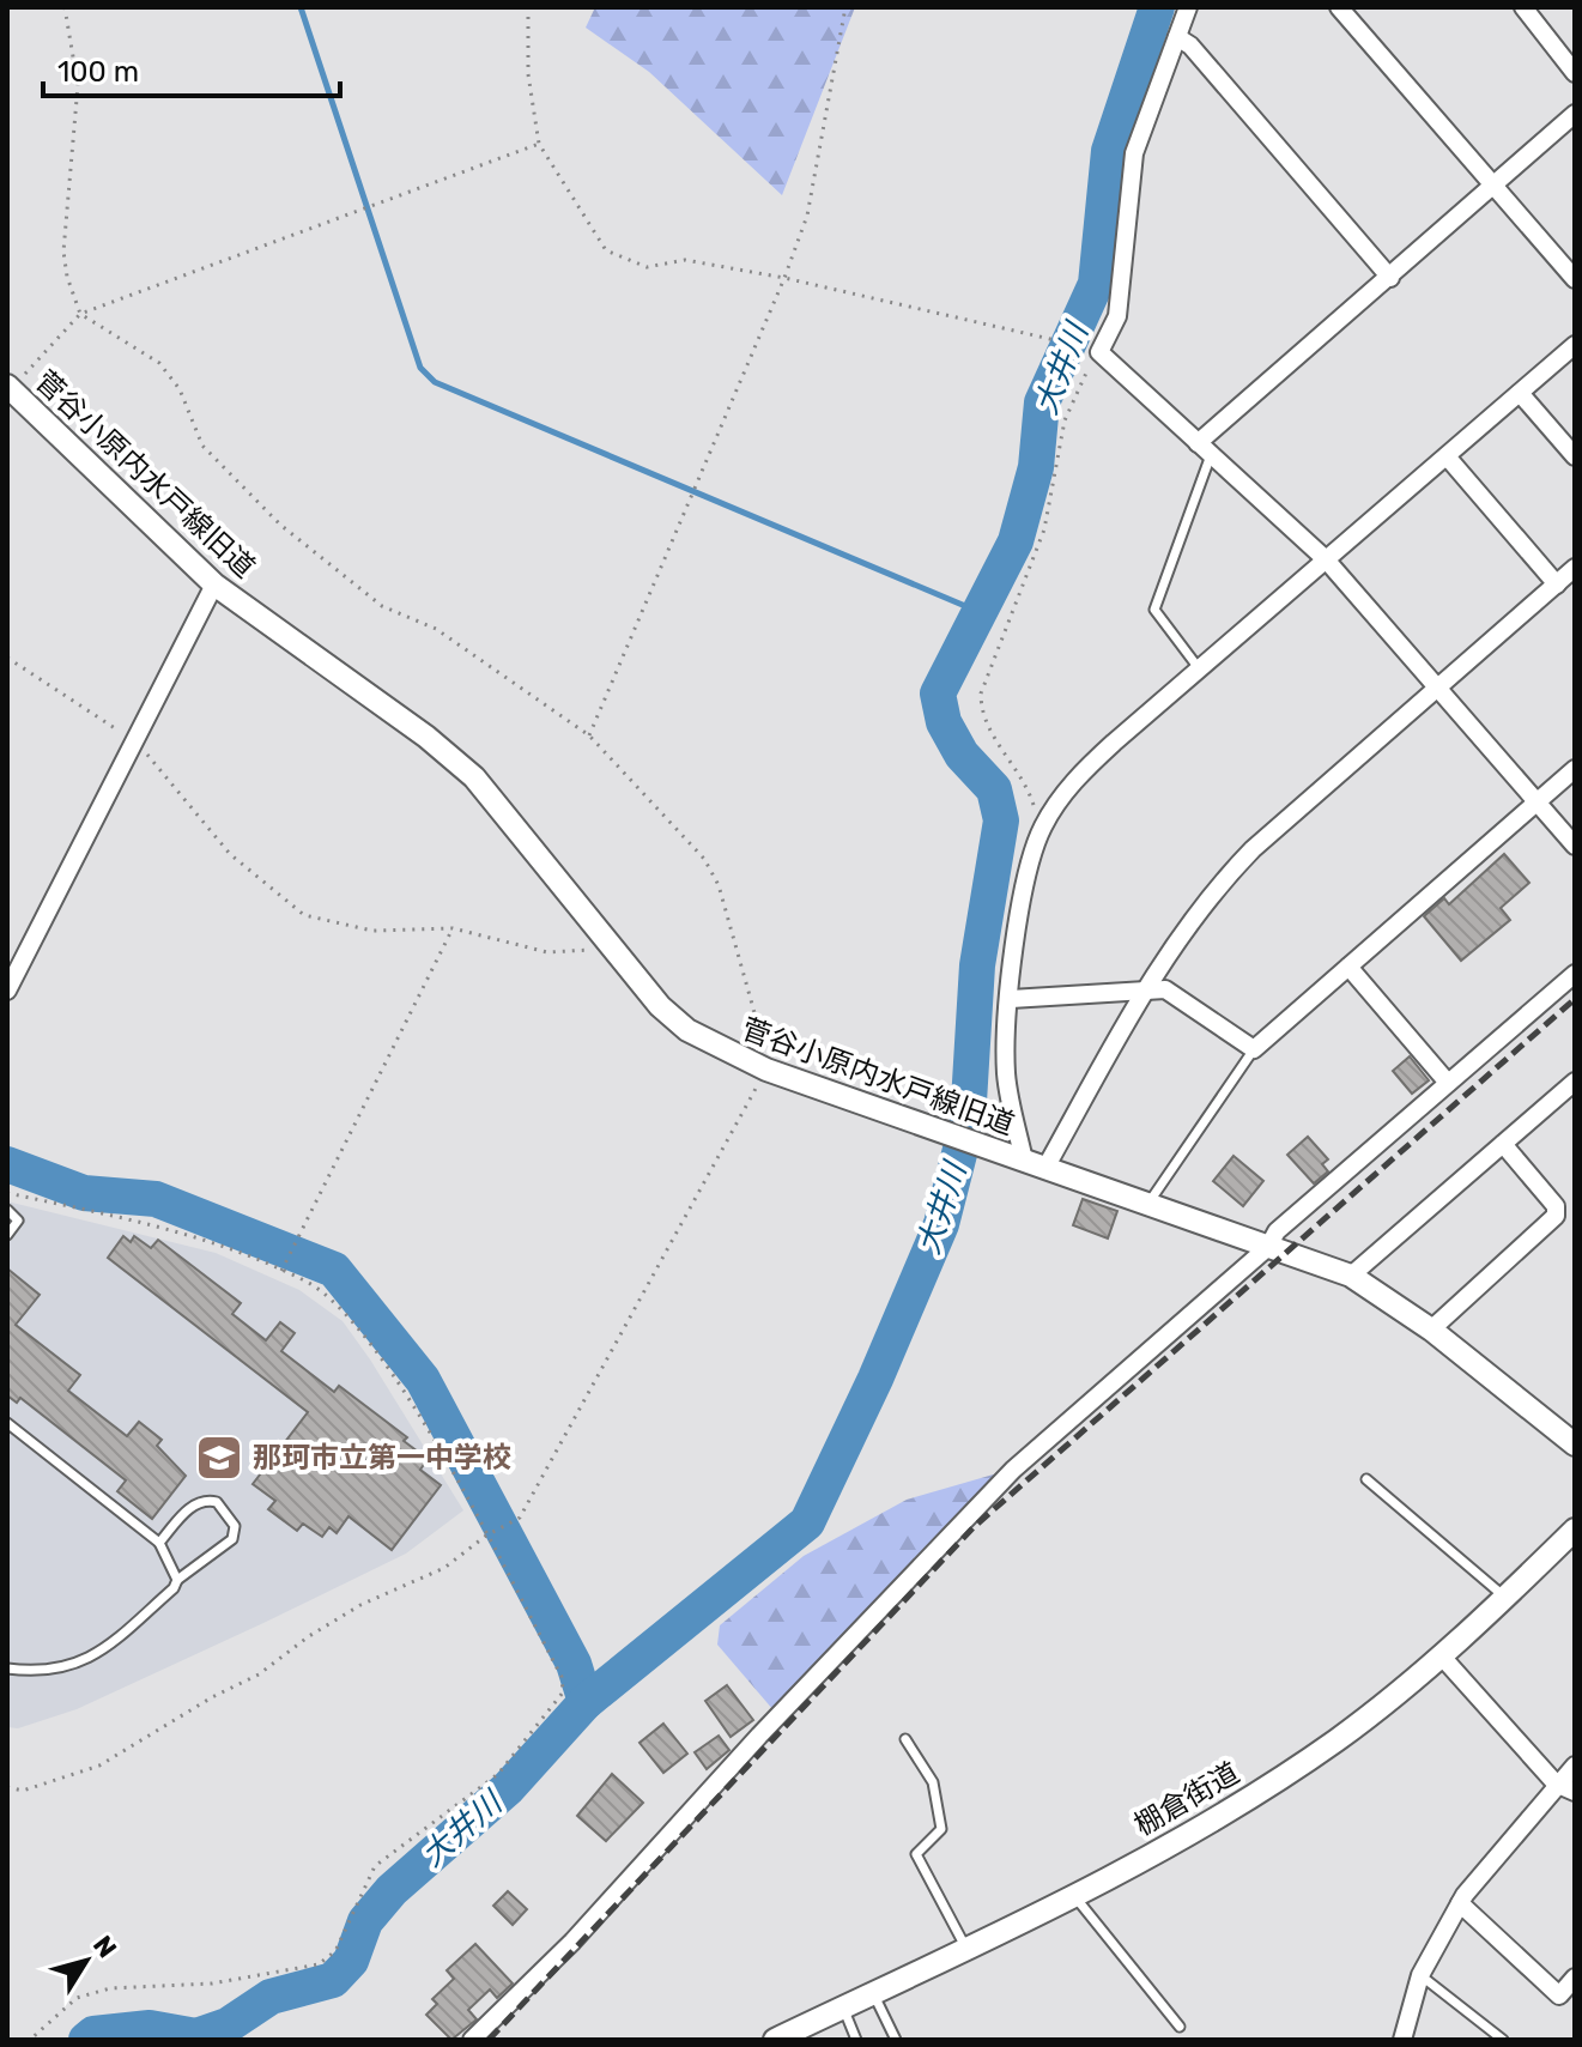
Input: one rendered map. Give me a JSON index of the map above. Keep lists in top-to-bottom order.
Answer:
{
  "streets": {
    "street": ["菅谷小原内水戸線旧道", "棚倉街道"]
  },
  "water": ["大井川"],
  "places": {
    "school or university": ["那珂市立第一中学校"]
  },
  "scale_bar": "100 m",
  "north": "top right"
}
